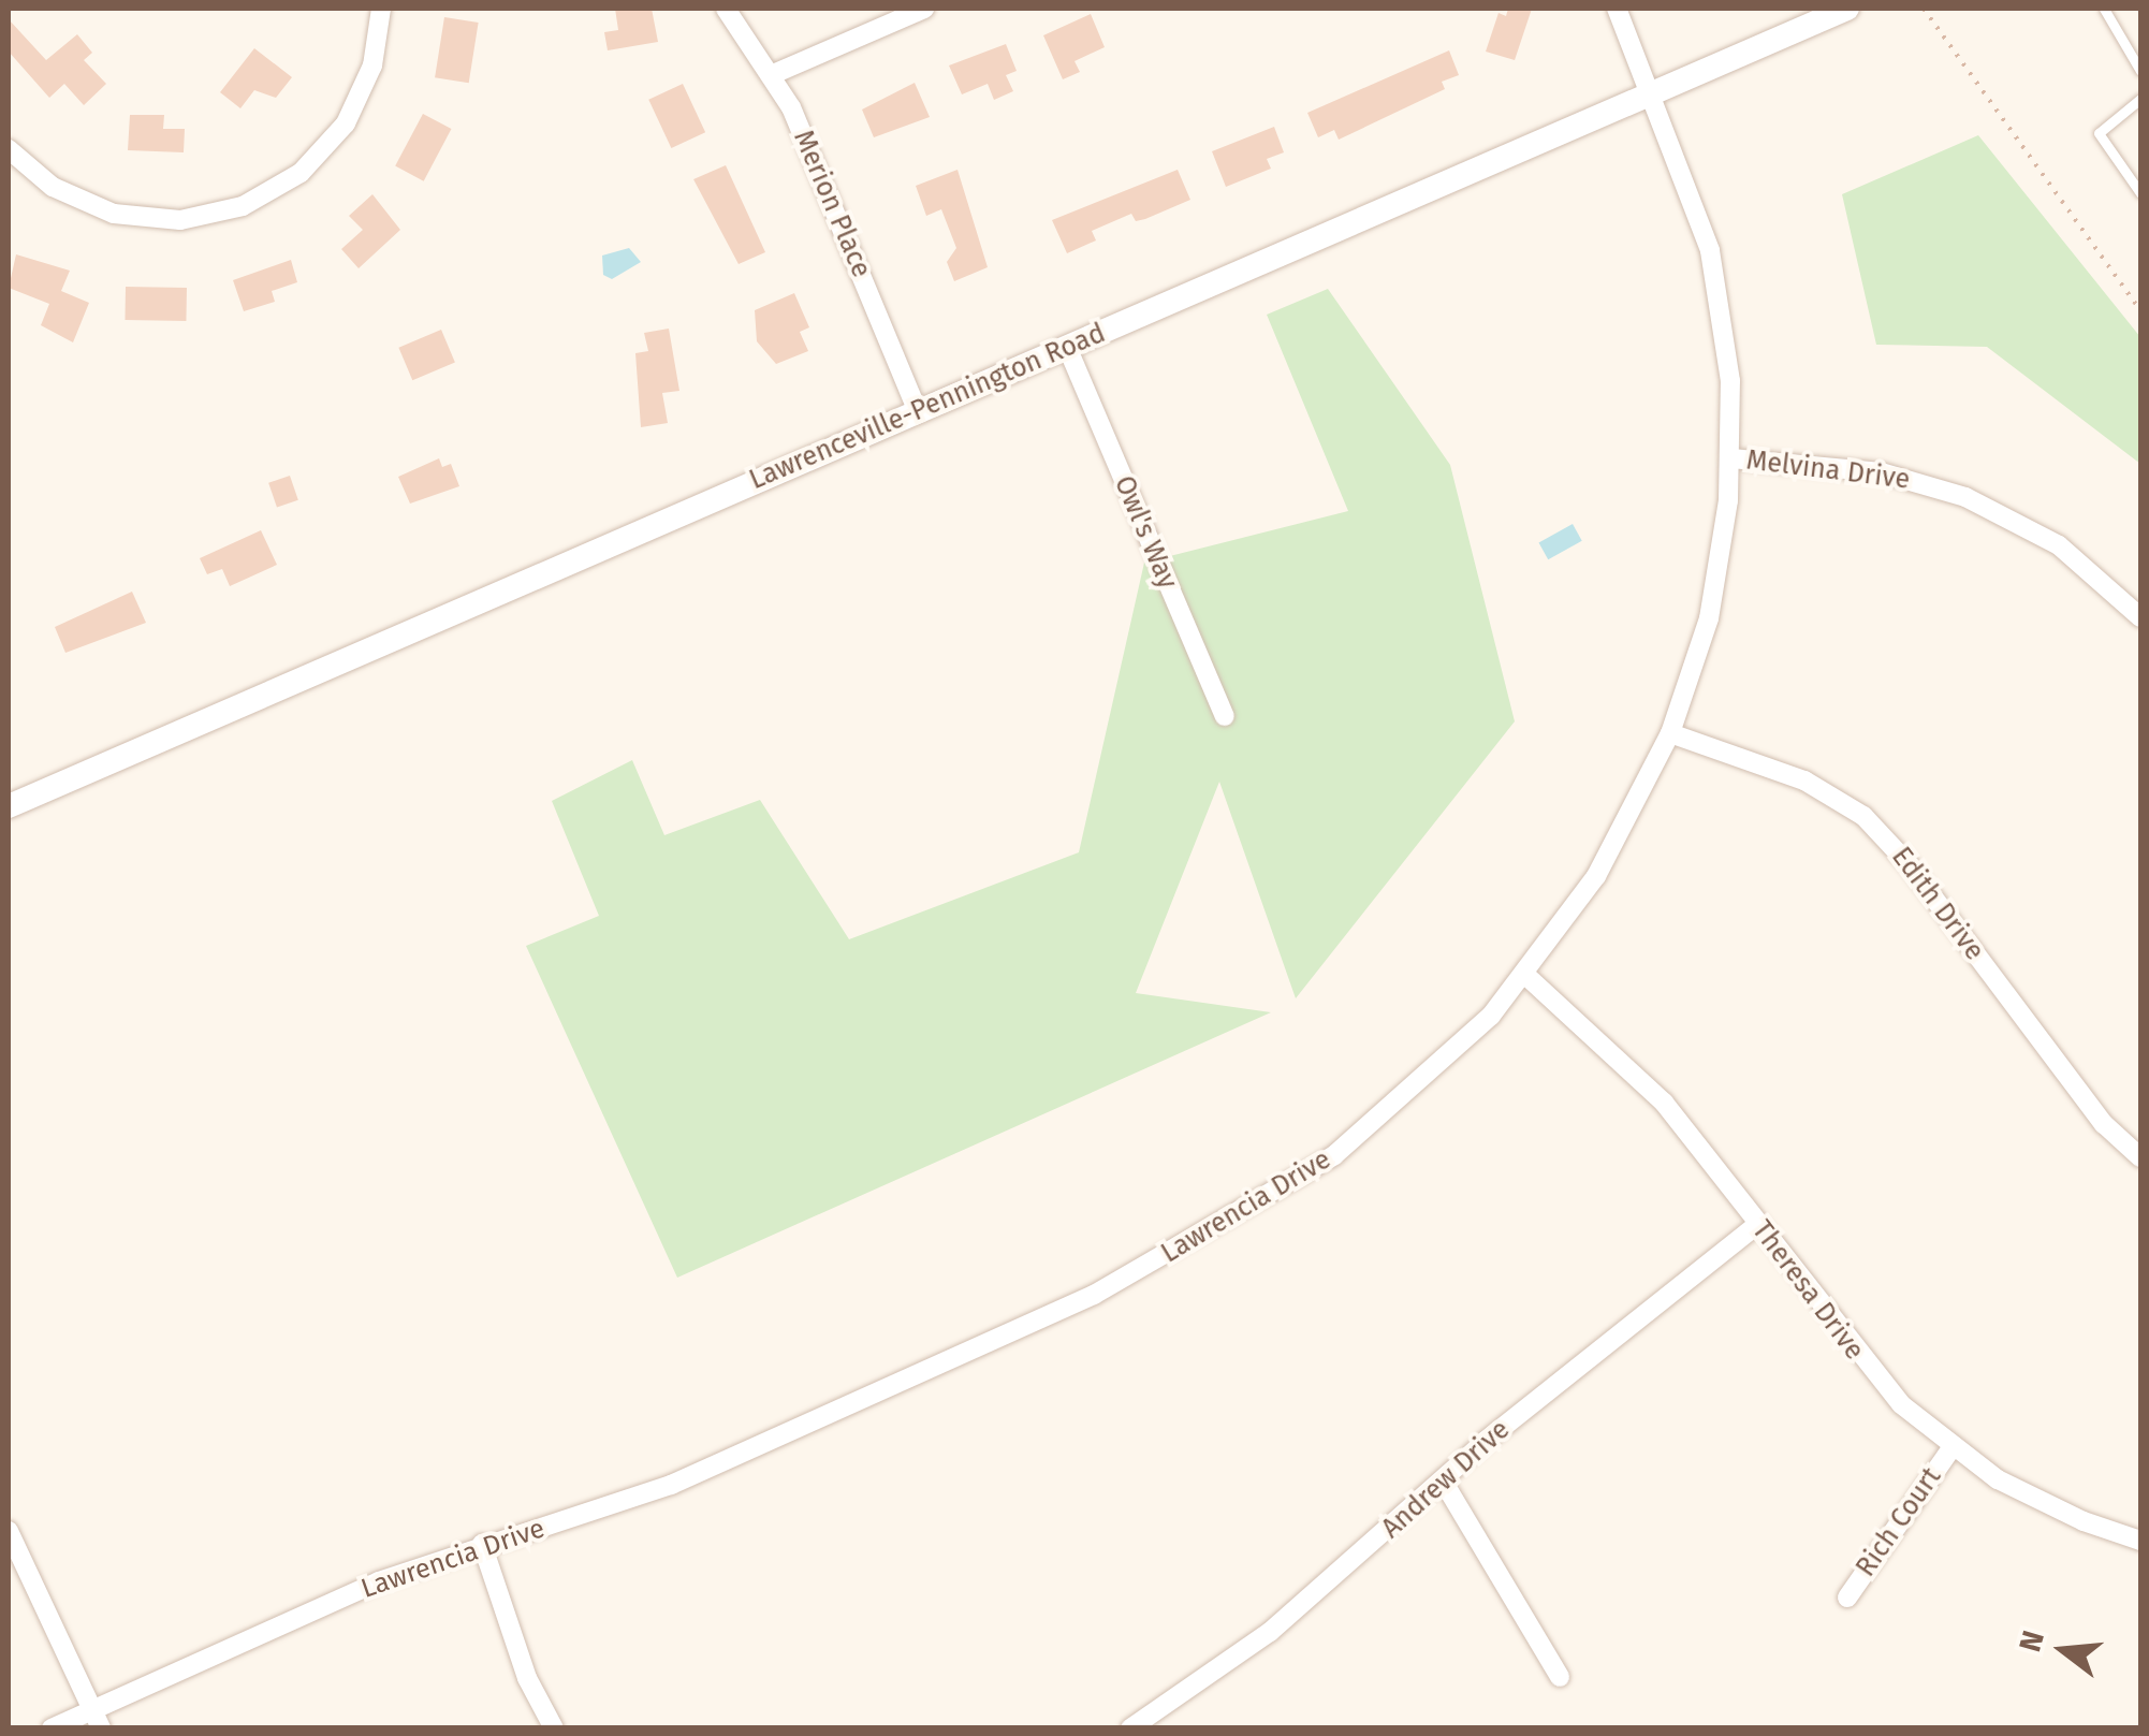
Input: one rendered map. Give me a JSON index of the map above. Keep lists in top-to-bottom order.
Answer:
{
  "streets": {
    "street": [
      "Merion Place",
      "Lawrenceville-Pennington Road",
      "Melvina Drive",
      "Owl's Way",
      "Edith Drive",
      "Lawrencia Drive",
      "Theresa Drive",
      "Andrew Drive",
      "Rich Court"
    ]
  },
  "crossings": [
    ["Merion Place", "Lawrenceville-Pennington Road"],
    ["Lawrenceville-Pennington Road", "Owl's Way"],
    ["Lawrenceville-Pennington Road", "Lawrencia Drive"],
    ["Melvina Drive", "Lawrencia Drive"],
    ["Edith Drive", "Lawrencia Drive"],
    ["Lawrencia Drive", "Theresa Drive"],
    ["Theresa Drive", "Andrew Drive"],
    ["Theresa Drive", "Rich Court"]
  ],
  "north": "left"
}
